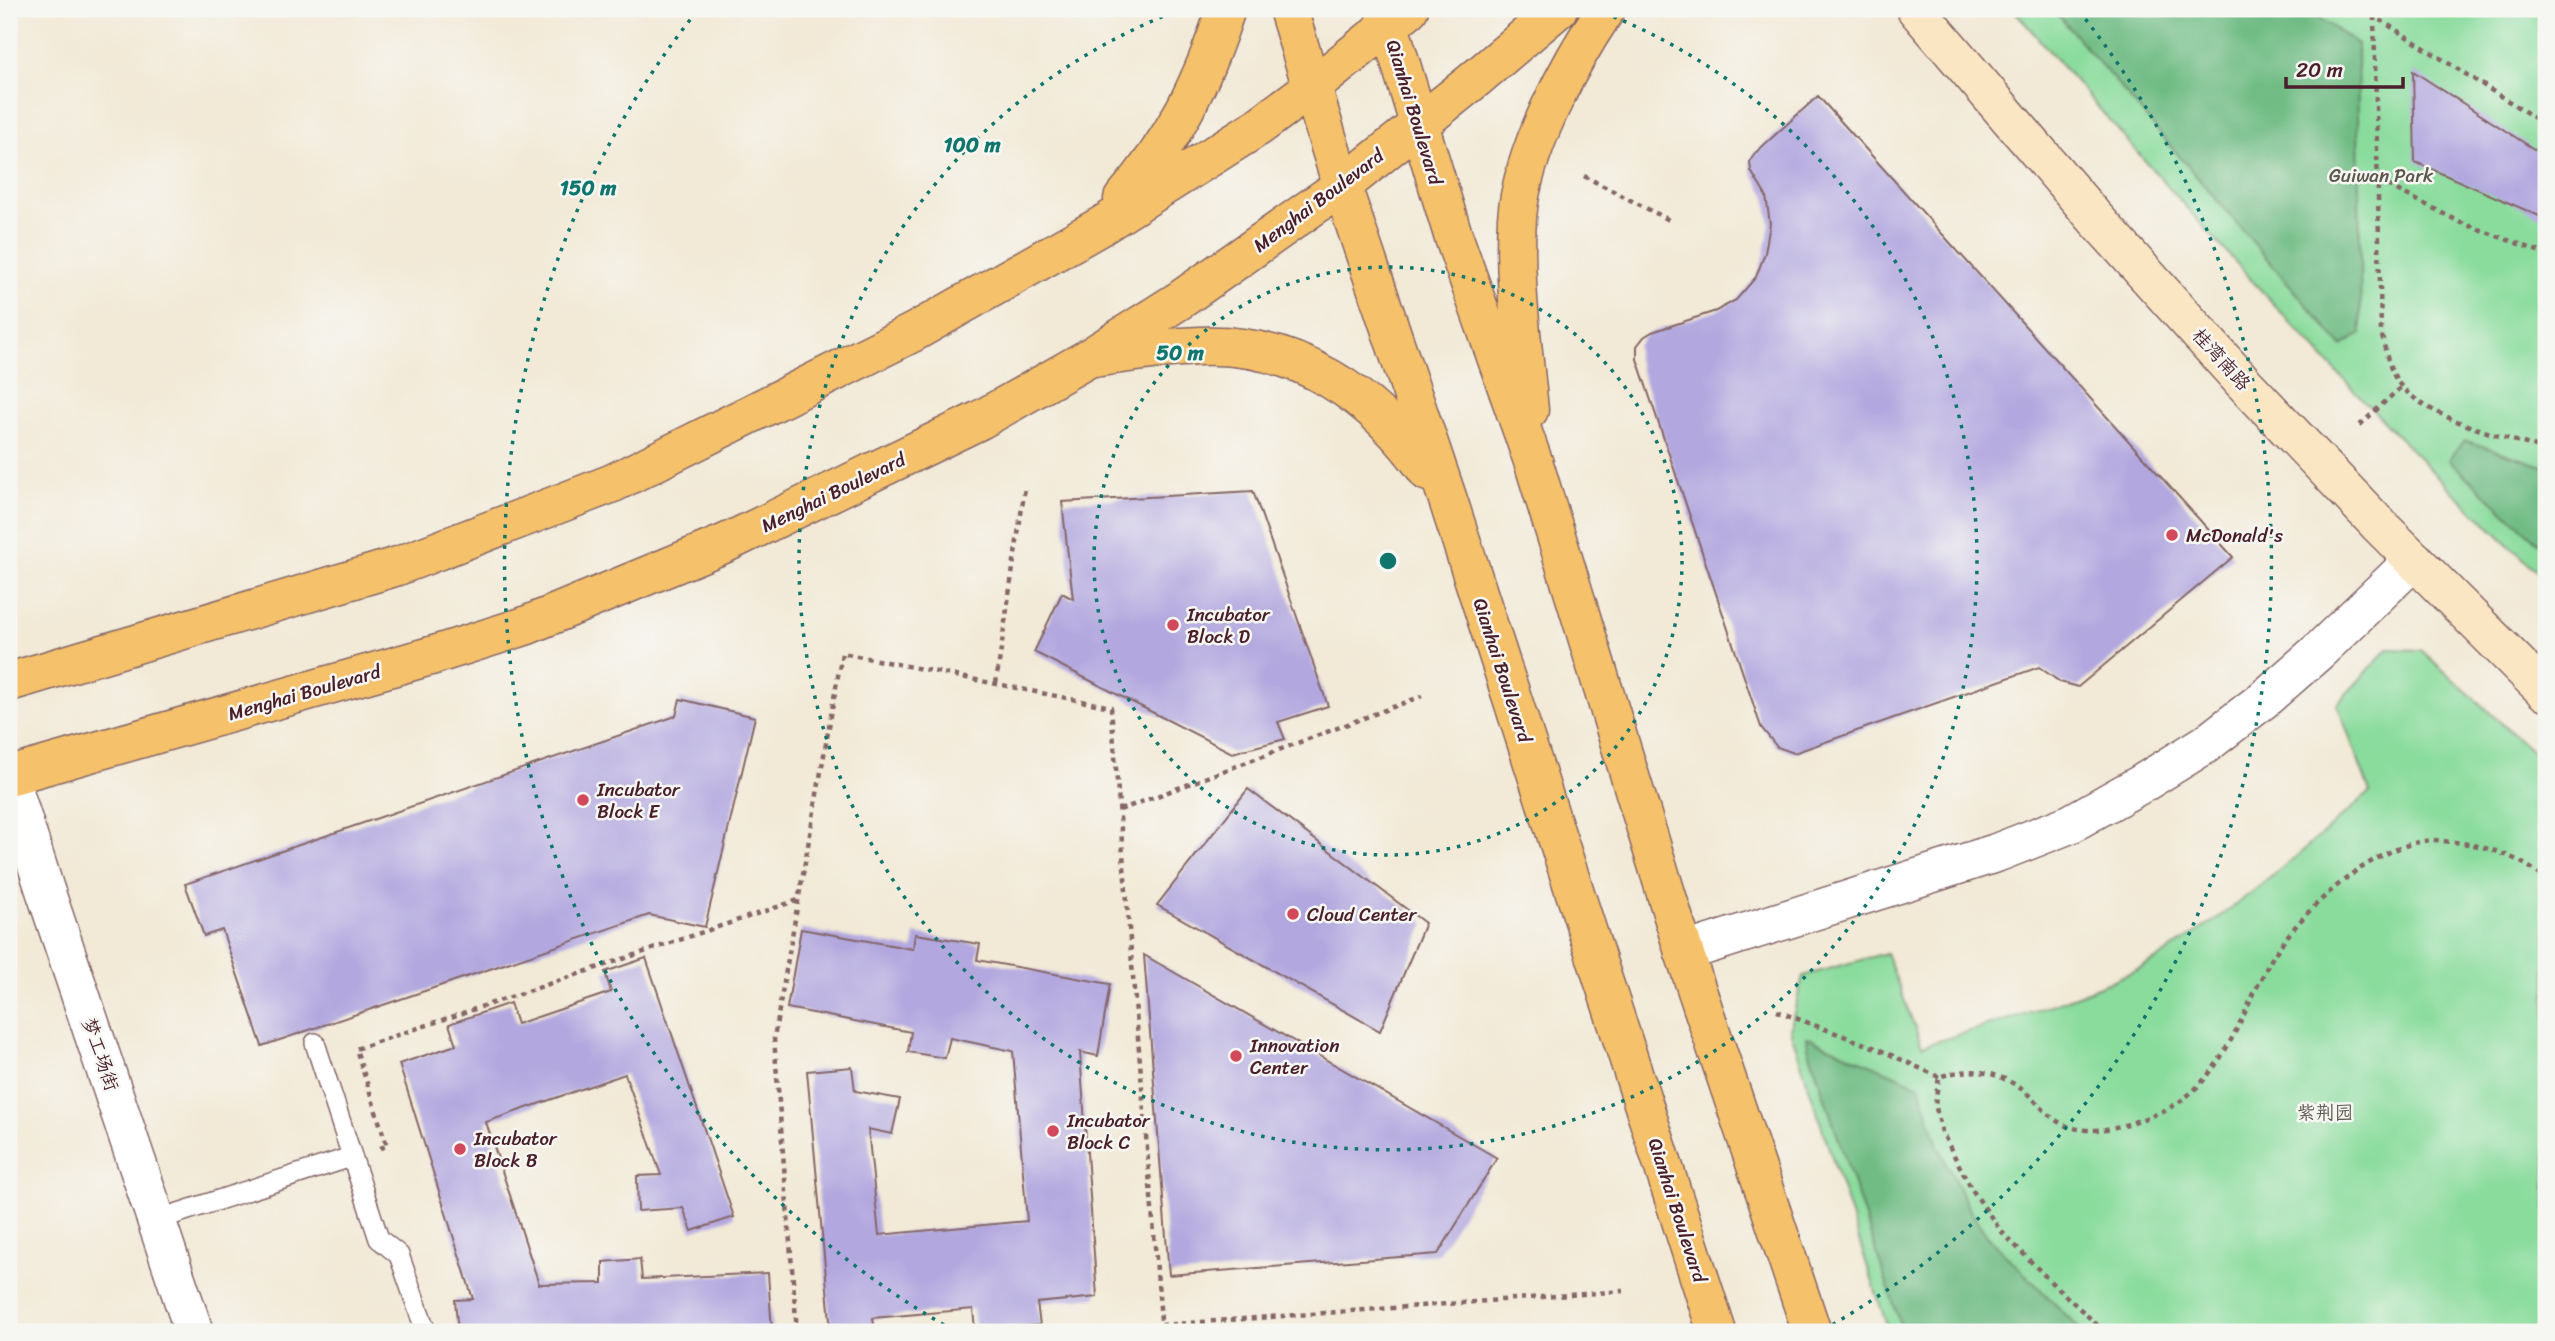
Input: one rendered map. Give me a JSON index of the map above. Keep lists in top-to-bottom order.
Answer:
{
  "streets": {
    "main road": ["Qianhai Boulevard", "Menghai Boulevard"],
    "street": ["桂湾南路", "梦工场街"]
  },
  "crossings": [
    ["Qianhai Boulevard", "Menghai Boulevard"],
    ["Menghai Boulevard", "梦工场街"]
  ],
  "parks": ["Guiwan Park", "紫荆园"],
  "places": [
    "McDonald's",
    "Incubator Block D",
    "Incubator Block E",
    "Cloud Center",
    "Innovation Center",
    "Incubator Block C",
    "Incubator Block B"
  ],
  "scale_bar": "20 m",
  "rings": ["100 m", "150 m", "50 m"]
}
